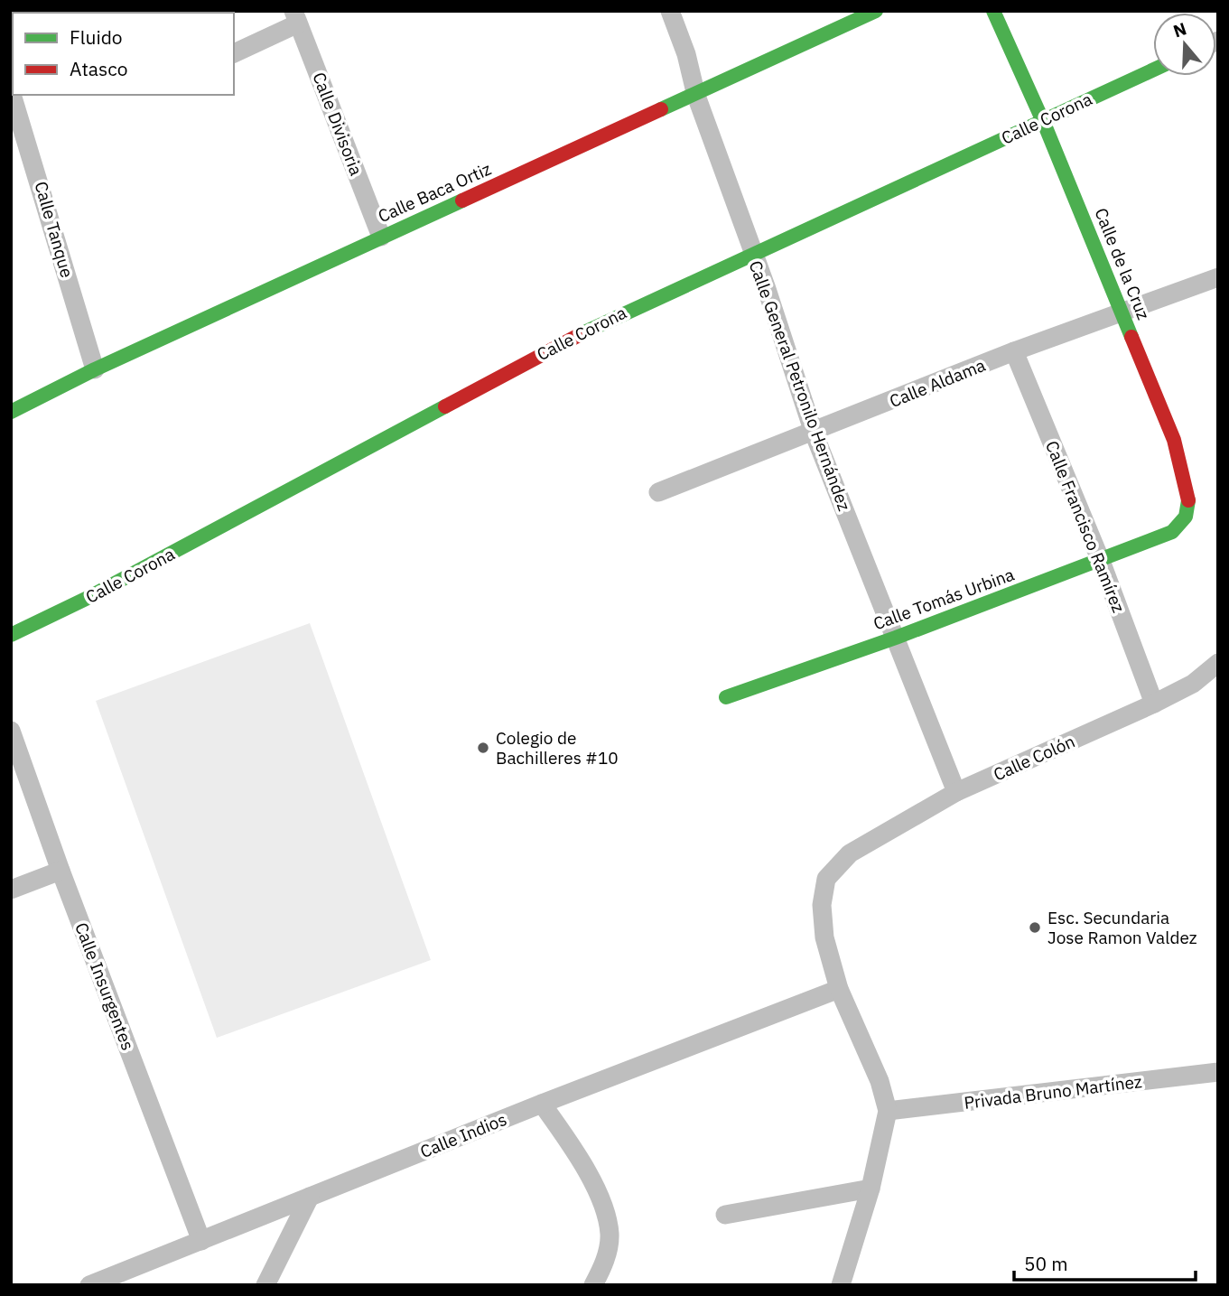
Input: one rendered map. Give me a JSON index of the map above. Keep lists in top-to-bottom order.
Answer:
{
  "streets": {
    "street": [
      "Calle Corona",
      "Calle Divisoria",
      "Calle Baca Ortiz",
      "Calle Tanque",
      "Calle de la Cruz",
      "Calle Aldama",
      "Calle General Petronilo Hernández",
      "Calle Francisco Ramírez",
      "Calle Tomás Urbina",
      "Calle Colón",
      "Calle Insurgentes",
      "Privada Bruno Martínez",
      "Calle Indios"
    ]
  },
  "crossings": [
    ["Calle Corona", "Calle de la Cruz"],
    ["Calle Corona", "Calle General Petronilo Hernández"],
    ["Calle Divisoria", "Calle Baca Ortiz"],
    ["Calle Baca Ortiz", "Calle Tanque"],
    ["Calle Baca Ortiz", "Calle General Petronilo Hernández"],
    ["Calle de la Cruz", "Calle Aldama"],
    ["Calle de la Cruz", "Calle Tomás Urbina"],
    ["Calle Aldama", "Calle General Petronilo Hernández"],
    ["Calle Aldama", "Calle Francisco Ramírez"],
    ["Calle General Petronilo Hernández", "Calle Tomás Urbina"],
    ["Calle General Petronilo Hernández", "Calle Colón"],
    ["Calle Francisco Ramírez", "Calle Tomás Urbina"],
    ["Calle Francisco Ramírez", "Calle Colón"],
    ["Calle Colón", "Calle Indios"],
    ["Calle Insurgentes", "Calle Indios"]
  ],
  "places": ["Colegio de Bachilleres #10", "Esc. Secundaria Jose Ramon Valdez"],
  "legend": ["Fluido", "Atasco"],
  "scale_bar": "50 m",
  "north": "top"
}
